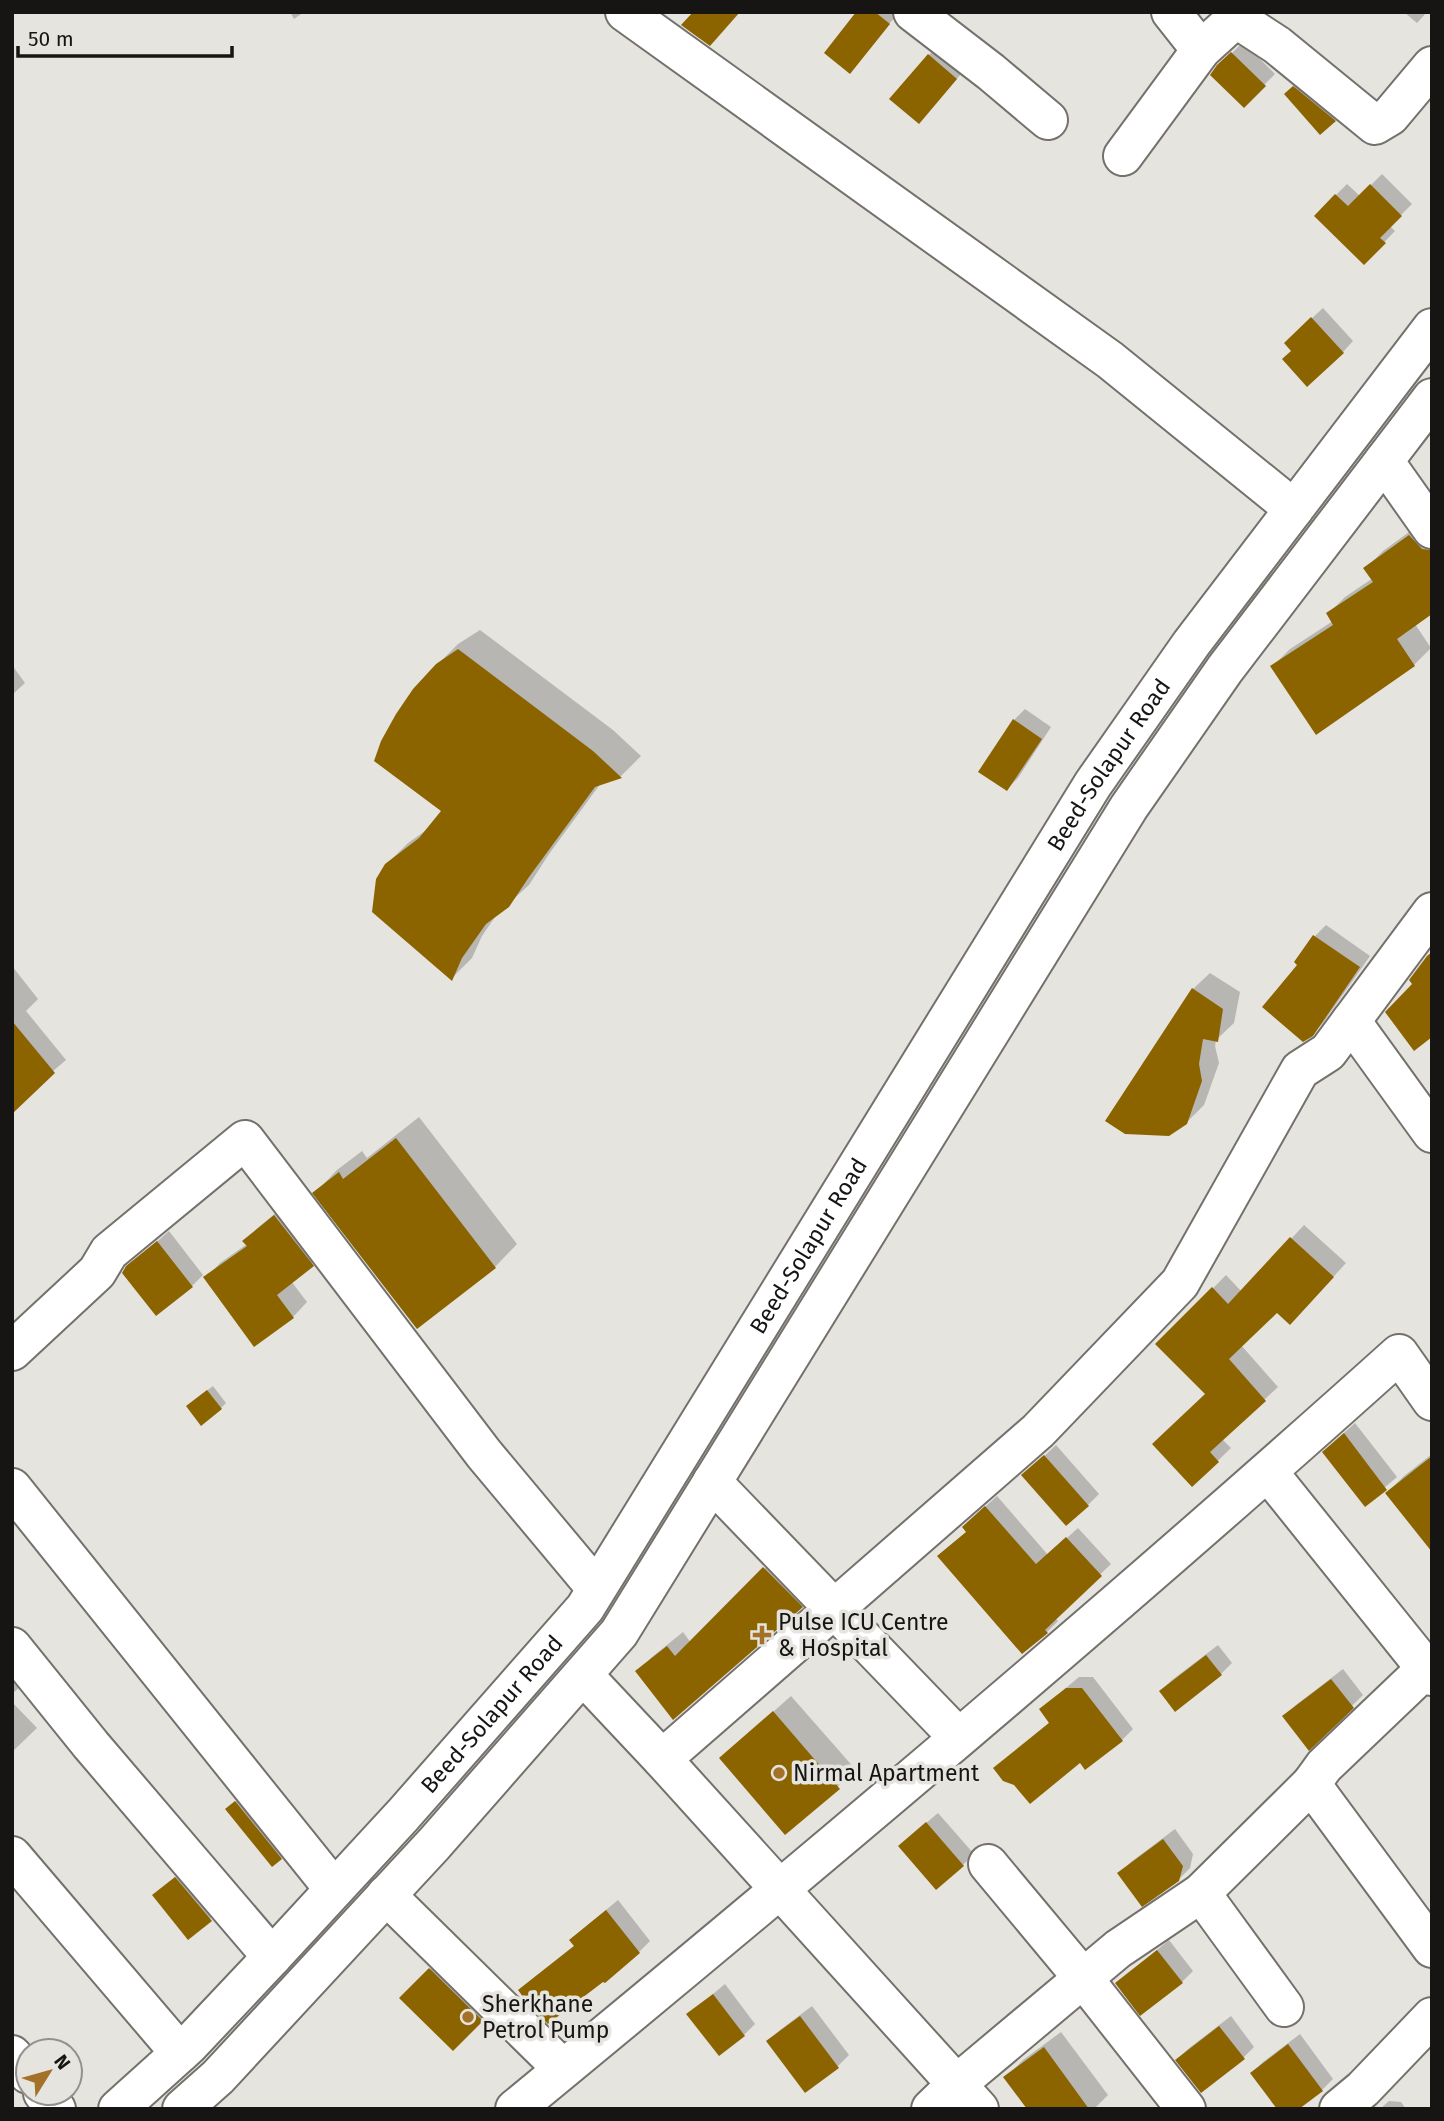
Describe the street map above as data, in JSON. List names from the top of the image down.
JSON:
{
  "streets": {
    "street": ["Beed-Solapur Road"]
  },
  "places": {
    "health": ["Pulse ICU Centre & Hospital"],
    "other": ["Nirmal Apartment", "Sherkhane Petrol Pump"]
  },
  "scale_bar": "50 m",
  "north": "top right"
}
